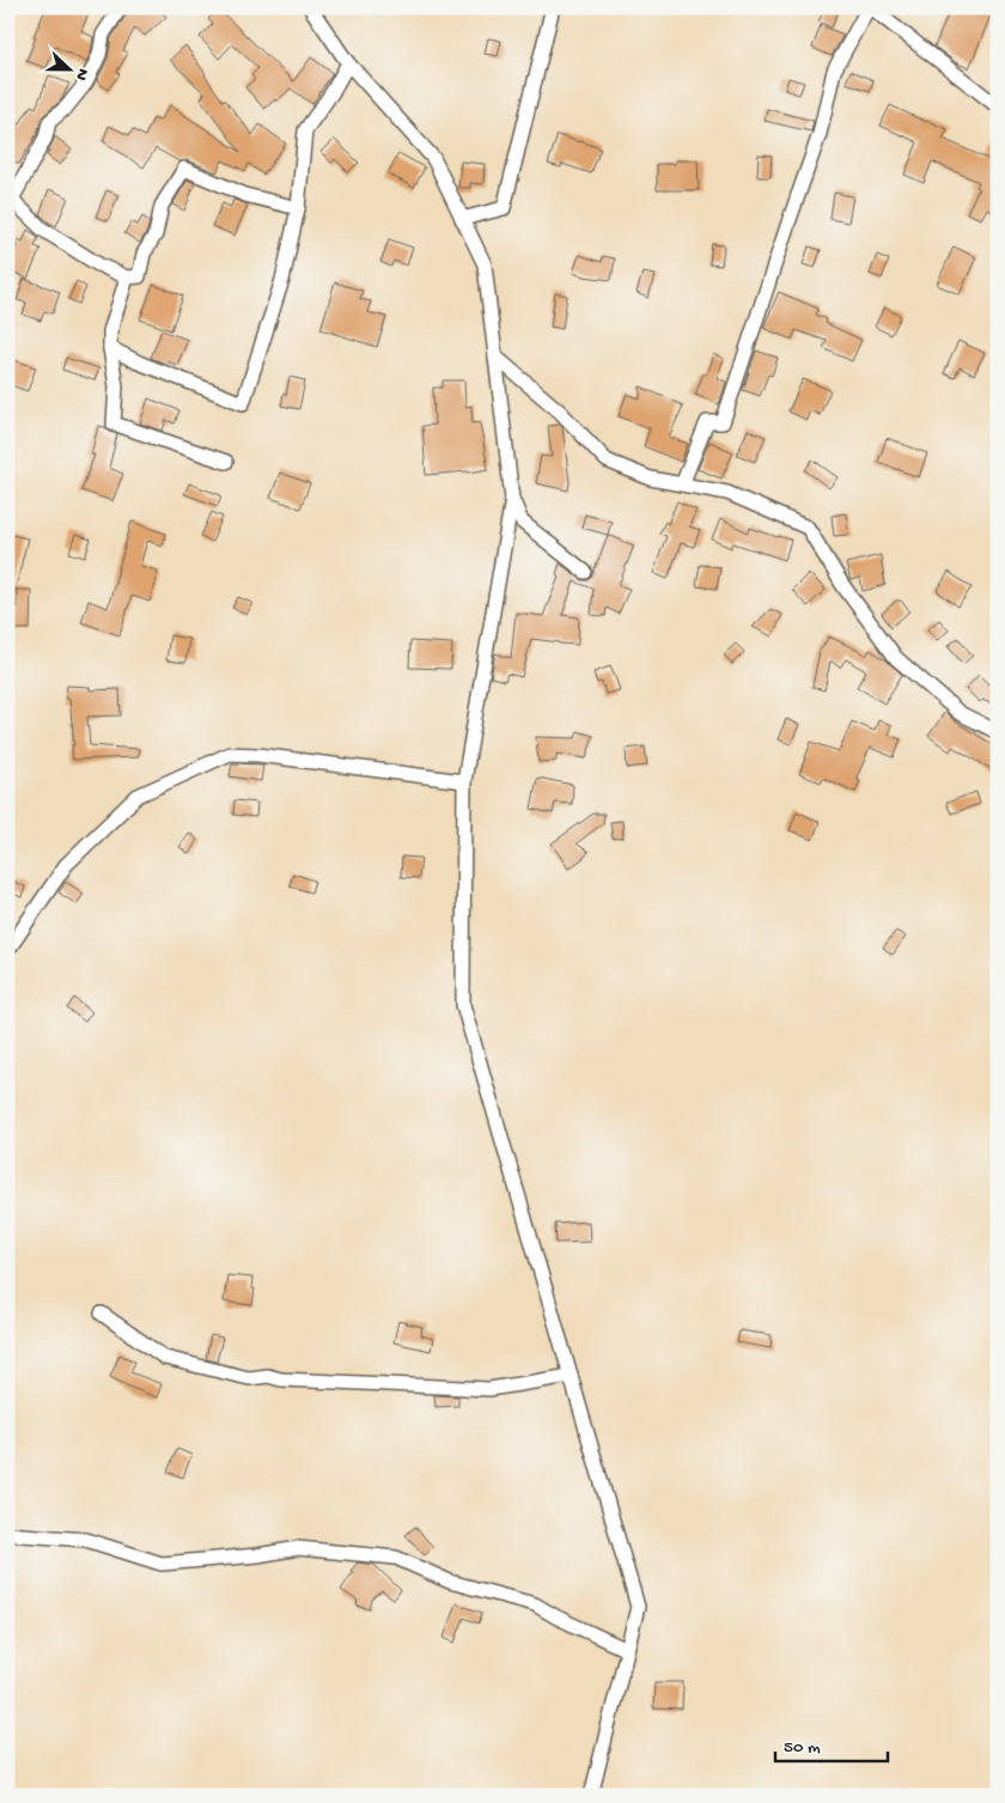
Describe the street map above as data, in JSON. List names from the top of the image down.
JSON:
{
  "scale_bar": "50 m",
  "north": "right"
}
